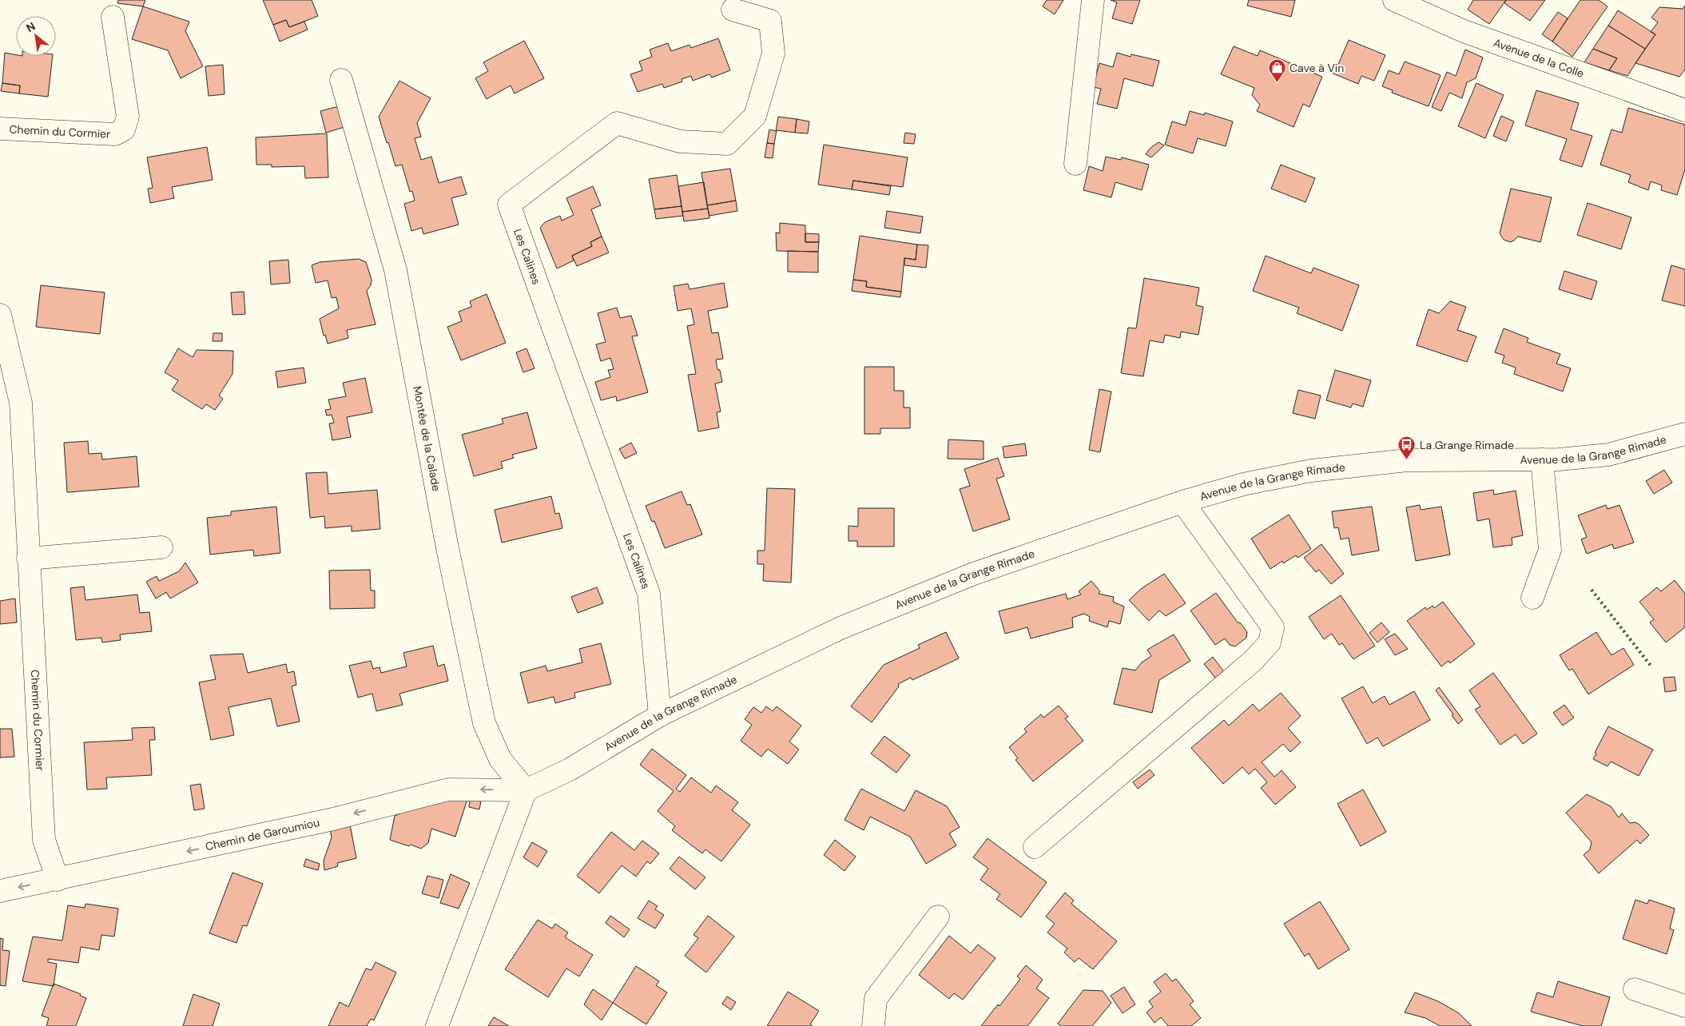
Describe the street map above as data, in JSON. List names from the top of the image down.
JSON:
{
  "streets": {
    "street": [
      "Avenue de la Colle",
      "Chemin du Cormier",
      "Les Calines",
      "Montée de la Calade",
      "Avenue de la Grange Rimade",
      "Chemin de Garoumiou"
    ]
  },
  "crossings": [
    ["Chemin du Cormier", "Chemin de Garoumiou"],
    ["Les Calines", "Avenue de la Grange Rimade"],
    ["Montée de la Calade", "Avenue de la Grange Rimade"],
    ["Montée de la Calade", "Chemin de Garoumiou"],
    ["Avenue de la Grange Rimade", "Chemin de Garoumiou"]
  ],
  "one_way": ["Chemin de Garoumiou"],
  "places": {
    "shop": ["Cave à Vin"],
    "bus stop": ["La Grange Rimade"]
  },
  "north": "top left"
}
